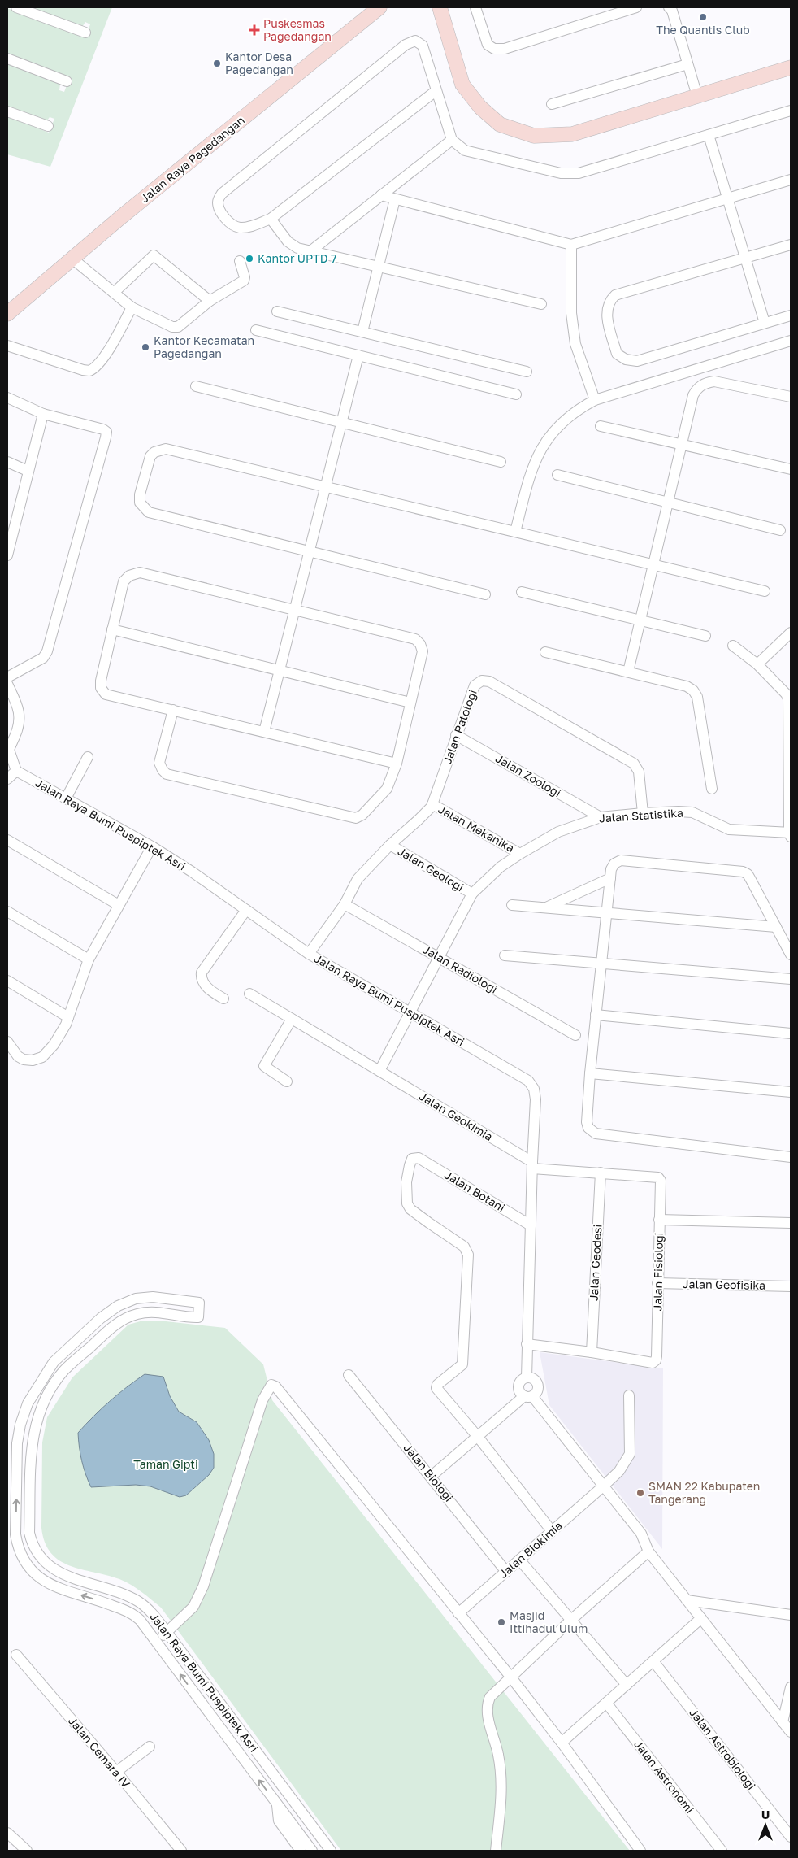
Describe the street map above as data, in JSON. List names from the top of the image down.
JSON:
{
  "streets": {
    "street": [
      "Jalan Raya Pagedangan",
      "Jalan Patologi",
      "Jalan Zoologi",
      "Jalan Statistika",
      "Jalan Raya Bumi Puspiptek Asri",
      "Jalan Mekanika",
      "Jalan Geologi",
      "Jalan Radiologi",
      "Jalan Geokimia",
      "Jalan Botani",
      "Jalan Geodesi",
      "Jalan Fisiologi",
      "Jalan Geofisika",
      "Jalan Biologi",
      "Jalan Biokimia",
      "Jalan Astrobiologi",
      "Jalan Cemara IV",
      "Jalan Astronomi"
    ]
  },
  "crossings": [
    ["Jalan Patologi", "Jalan Zoologi"],
    ["Jalan Patologi", "Jalan Statistika"],
    ["Jalan Patologi", "Jalan Raya Bumi Puspiptek Asri"],
    ["Jalan Patologi", "Jalan Mekanika"],
    ["Jalan Patologi", "Jalan Geologi"],
    ["Jalan Patologi", "Jalan Radiologi"],
    ["Jalan Zoologi", "Jalan Statistika"],
    ["Jalan Statistika", "Jalan Raya Bumi Puspiptek Asri"],
    ["Jalan Statistika", "Jalan Mekanika"],
    ["Jalan Statistika", "Jalan Geologi"],
    ["Jalan Statistika", "Jalan Radiologi"],
    ["Jalan Raya Bumi Puspiptek Asri", "Jalan Geokimia"],
    ["Jalan Raya Bumi Puspiptek Asri", "Jalan Botani"],
    ["Jalan Raya Bumi Puspiptek Asri", "Jalan Fisiologi"],
    ["Jalan Geokimia", "Jalan Fisiologi"],
    ["Jalan Geodesi", "Jalan Fisiologi"],
    ["Jalan Fisiologi", "Jalan Geofisika"],
    ["Jalan Biologi", "Jalan Biokimia"]
  ],
  "parks": ["Taman Gipti"],
  "places": {
    "other": [
      "The Quantis Club",
      "Kantor Desa Pagedangan",
      "Kantor UPTD 7",
      "Kantor Kecamatan Pagedangan",
      "SMAN 22 Kabupaten Tangerang",
      "Masjid Ittihadul Ulum"
    ],
    "health": ["Puskesmas Pagedangan"]
  },
  "north": "top"
}
